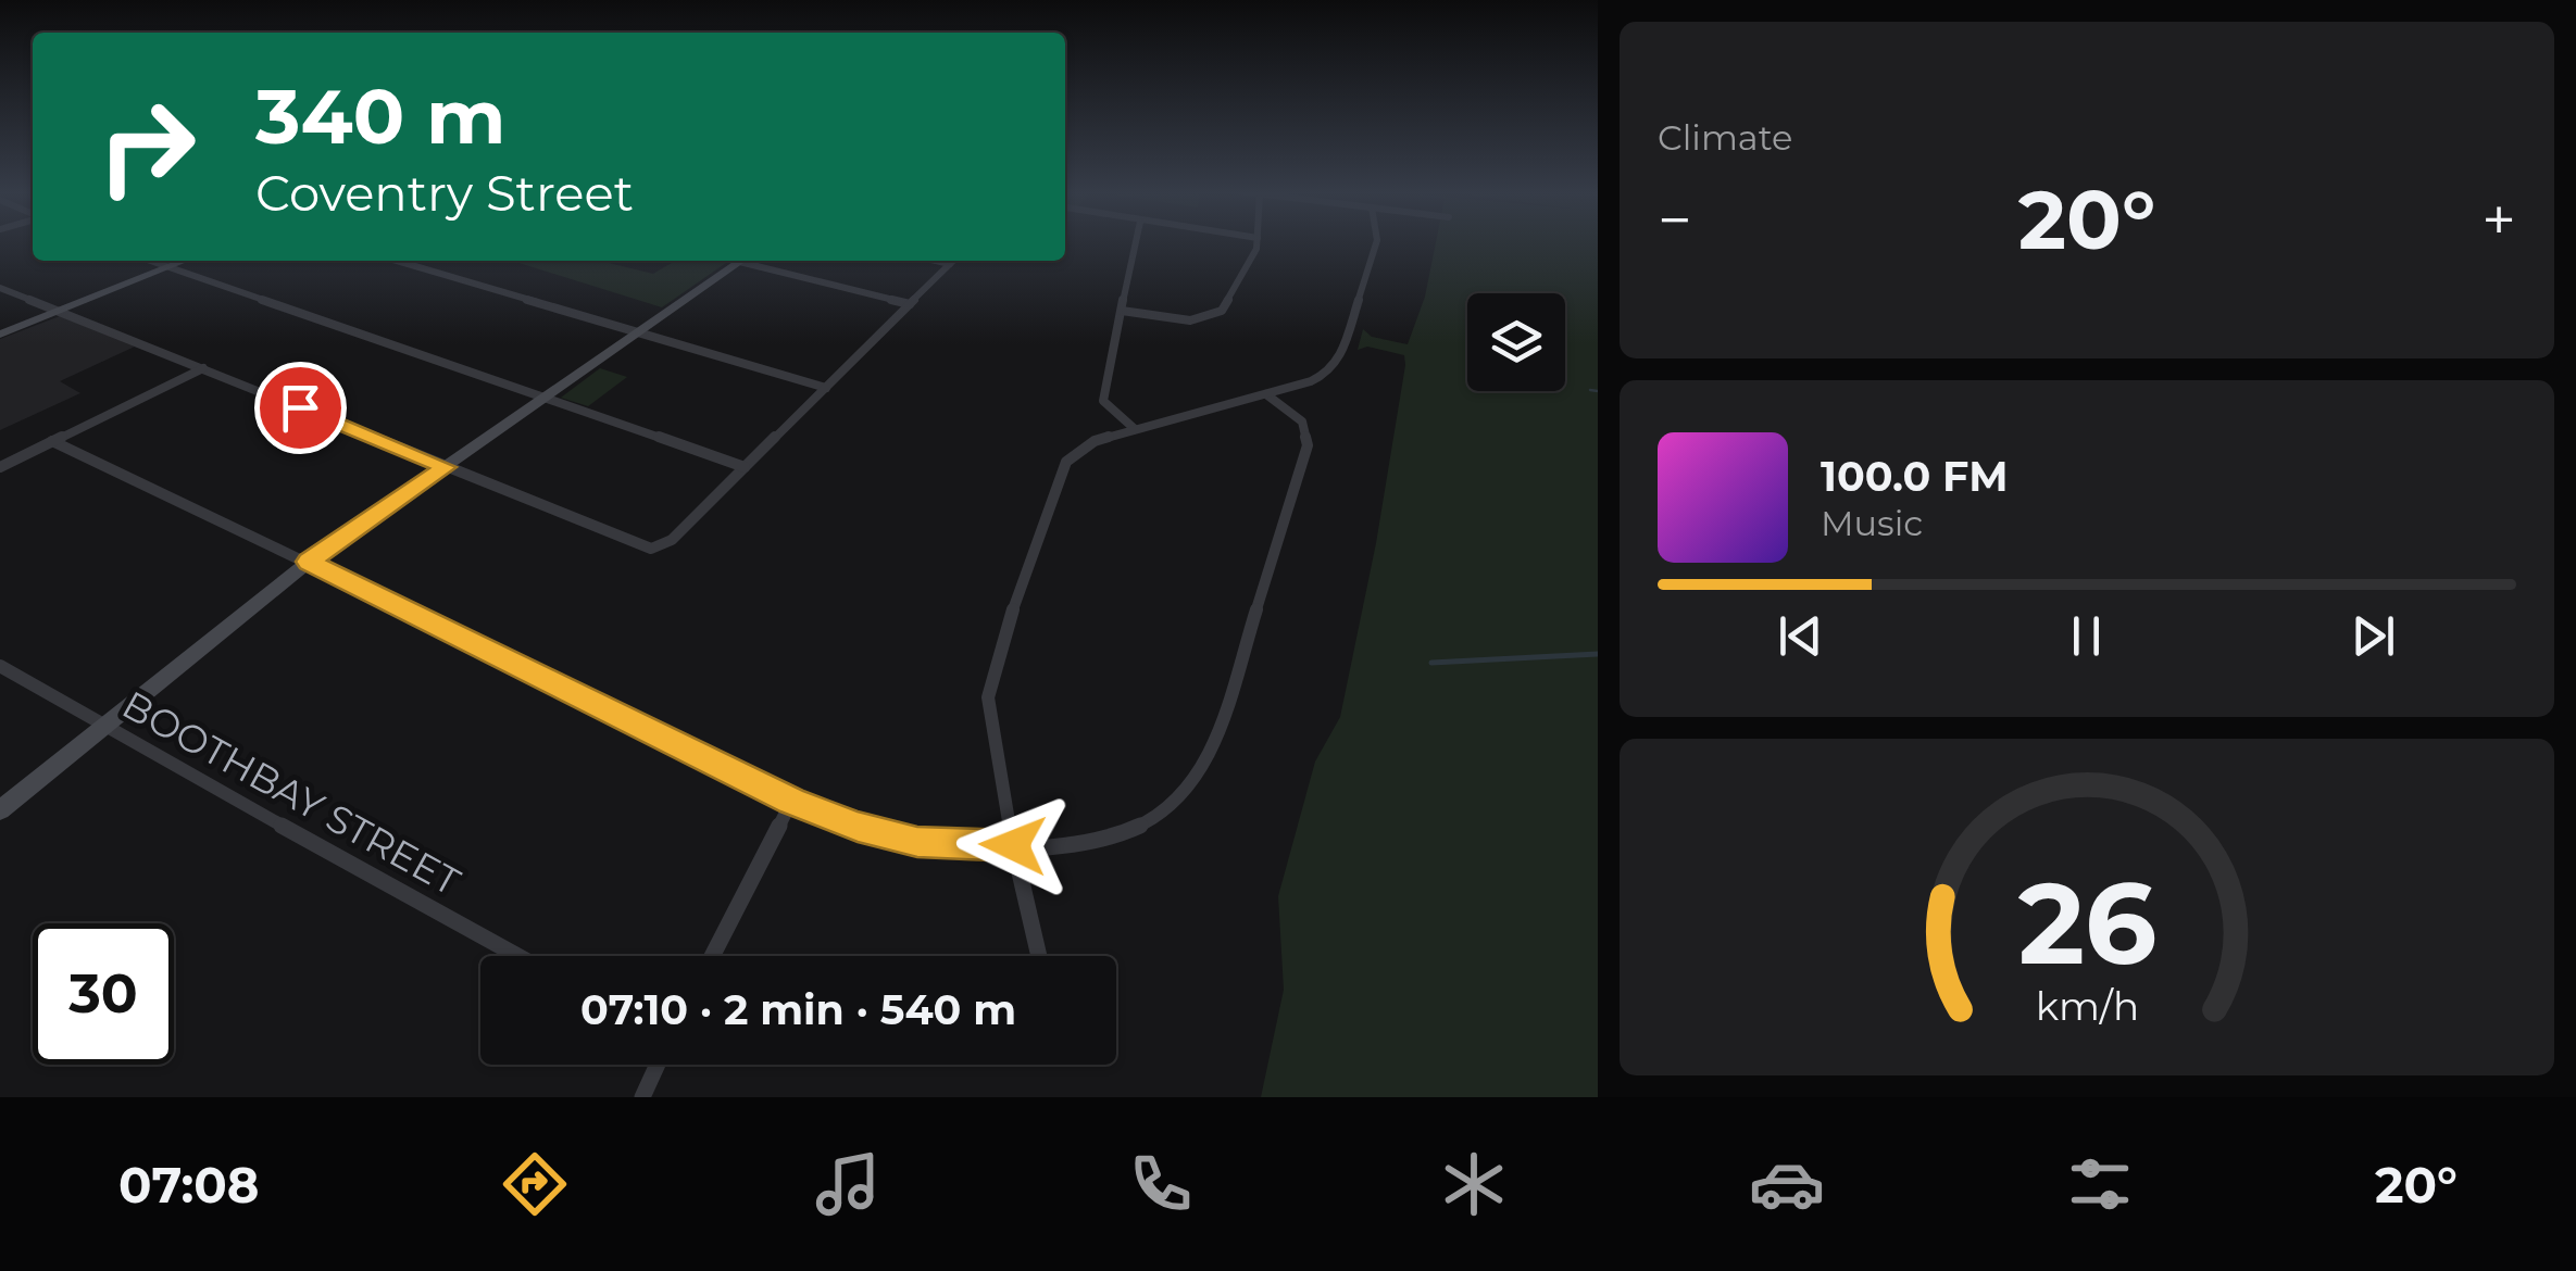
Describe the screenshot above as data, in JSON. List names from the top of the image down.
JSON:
{
  "streets": {
    "street": ["BOOTHBAY STREET"]
  },
  "page": {
    "tile": "Climate",
    "turn": ["340 m", "Coventry Street"],
    "heat": ["−", "20°", "+"],
    "song": ["100.0 FM", "Music"],
    "limit": "30",
    "trip": "07:10 · 2 min · 540 m",
    "tabs": ["07:08", "20°"],
    "gauge": ["26", "km/h"]
  }
}
